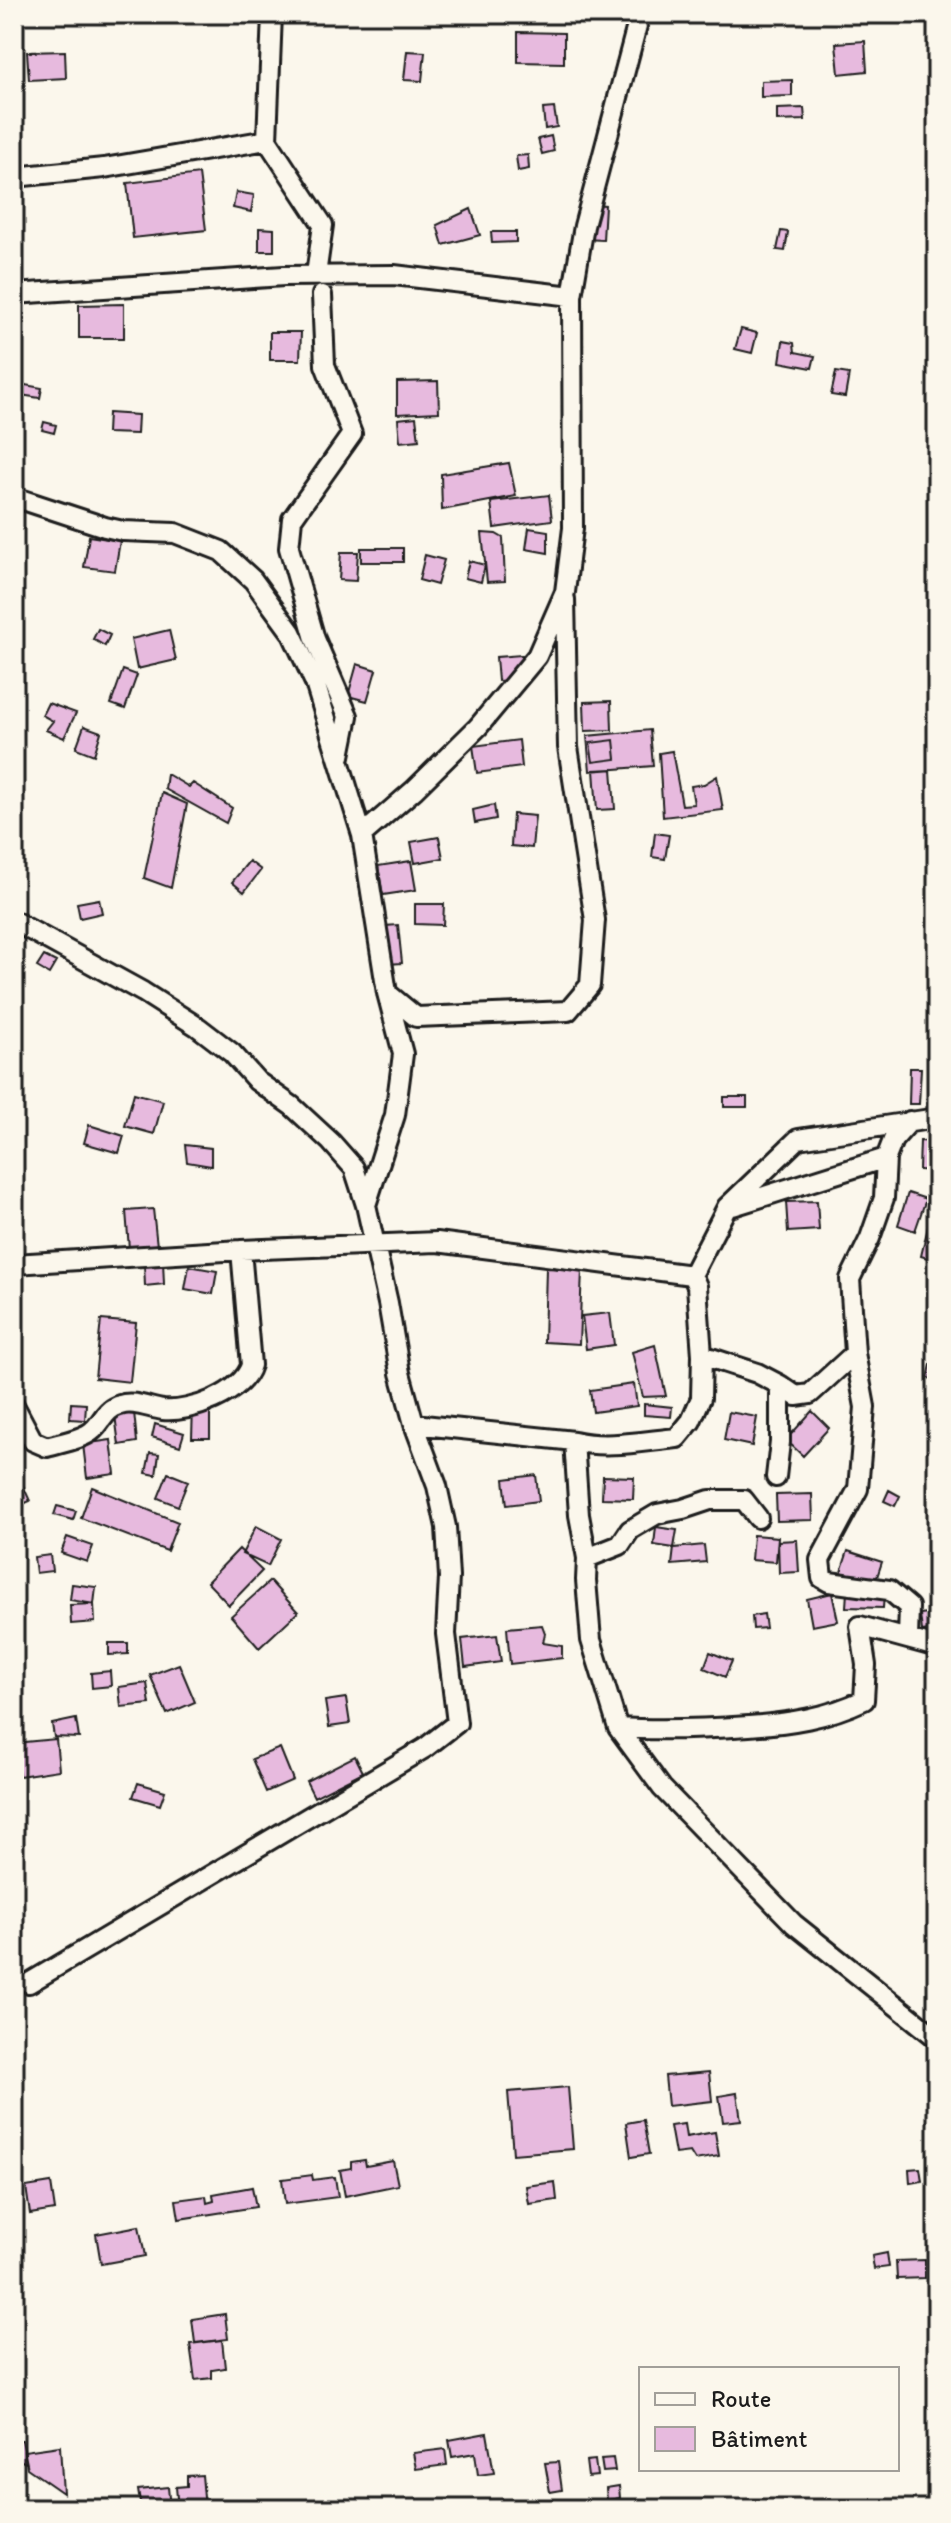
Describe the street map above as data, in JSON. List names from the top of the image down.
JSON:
{
  "legend": ["Route", "Bâtiment"]
}
